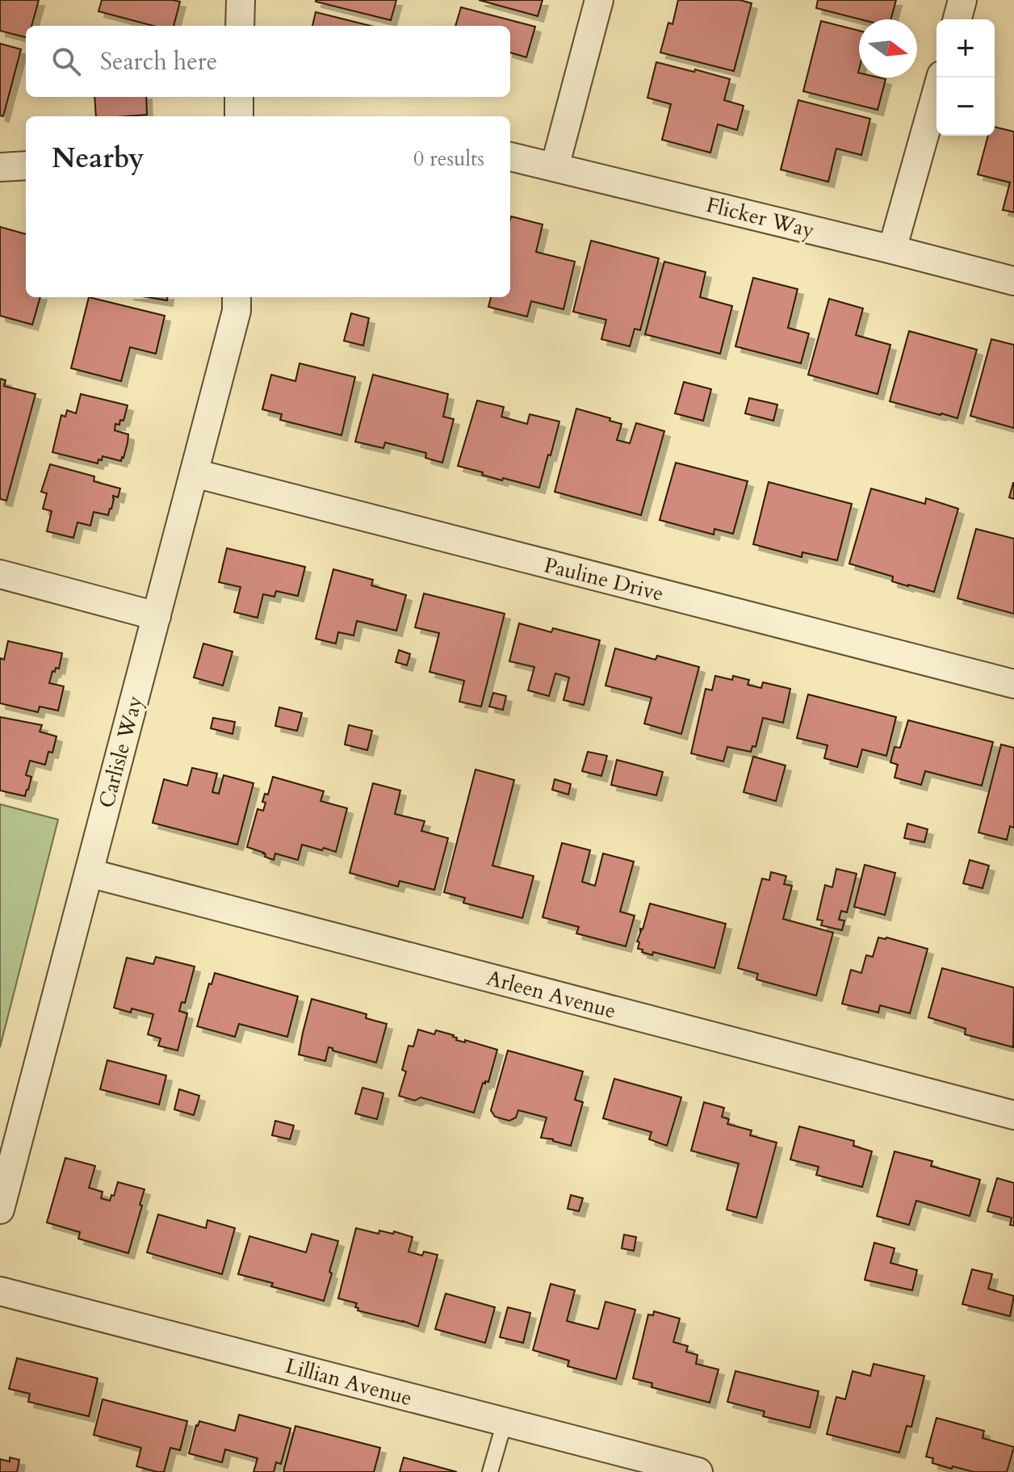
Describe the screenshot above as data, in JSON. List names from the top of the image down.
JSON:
{
  "streets": {
    "street": [
      "Flicker Way",
      "Pauline Drive",
      "Carlisle Way",
      "Arleen Avenue",
      "Lillian Avenue"
    ]
  },
  "crossings": [
    ["Pauline Drive", "Carlisle Way"],
    ["Carlisle Way", "Arleen Avenue"]
  ],
  "north": "right",
  "page": {
    "map_buttons": ["+", "−"],
    "search": "Search here",
    "heading": ["Nearby", "0 results"]
  }
}
